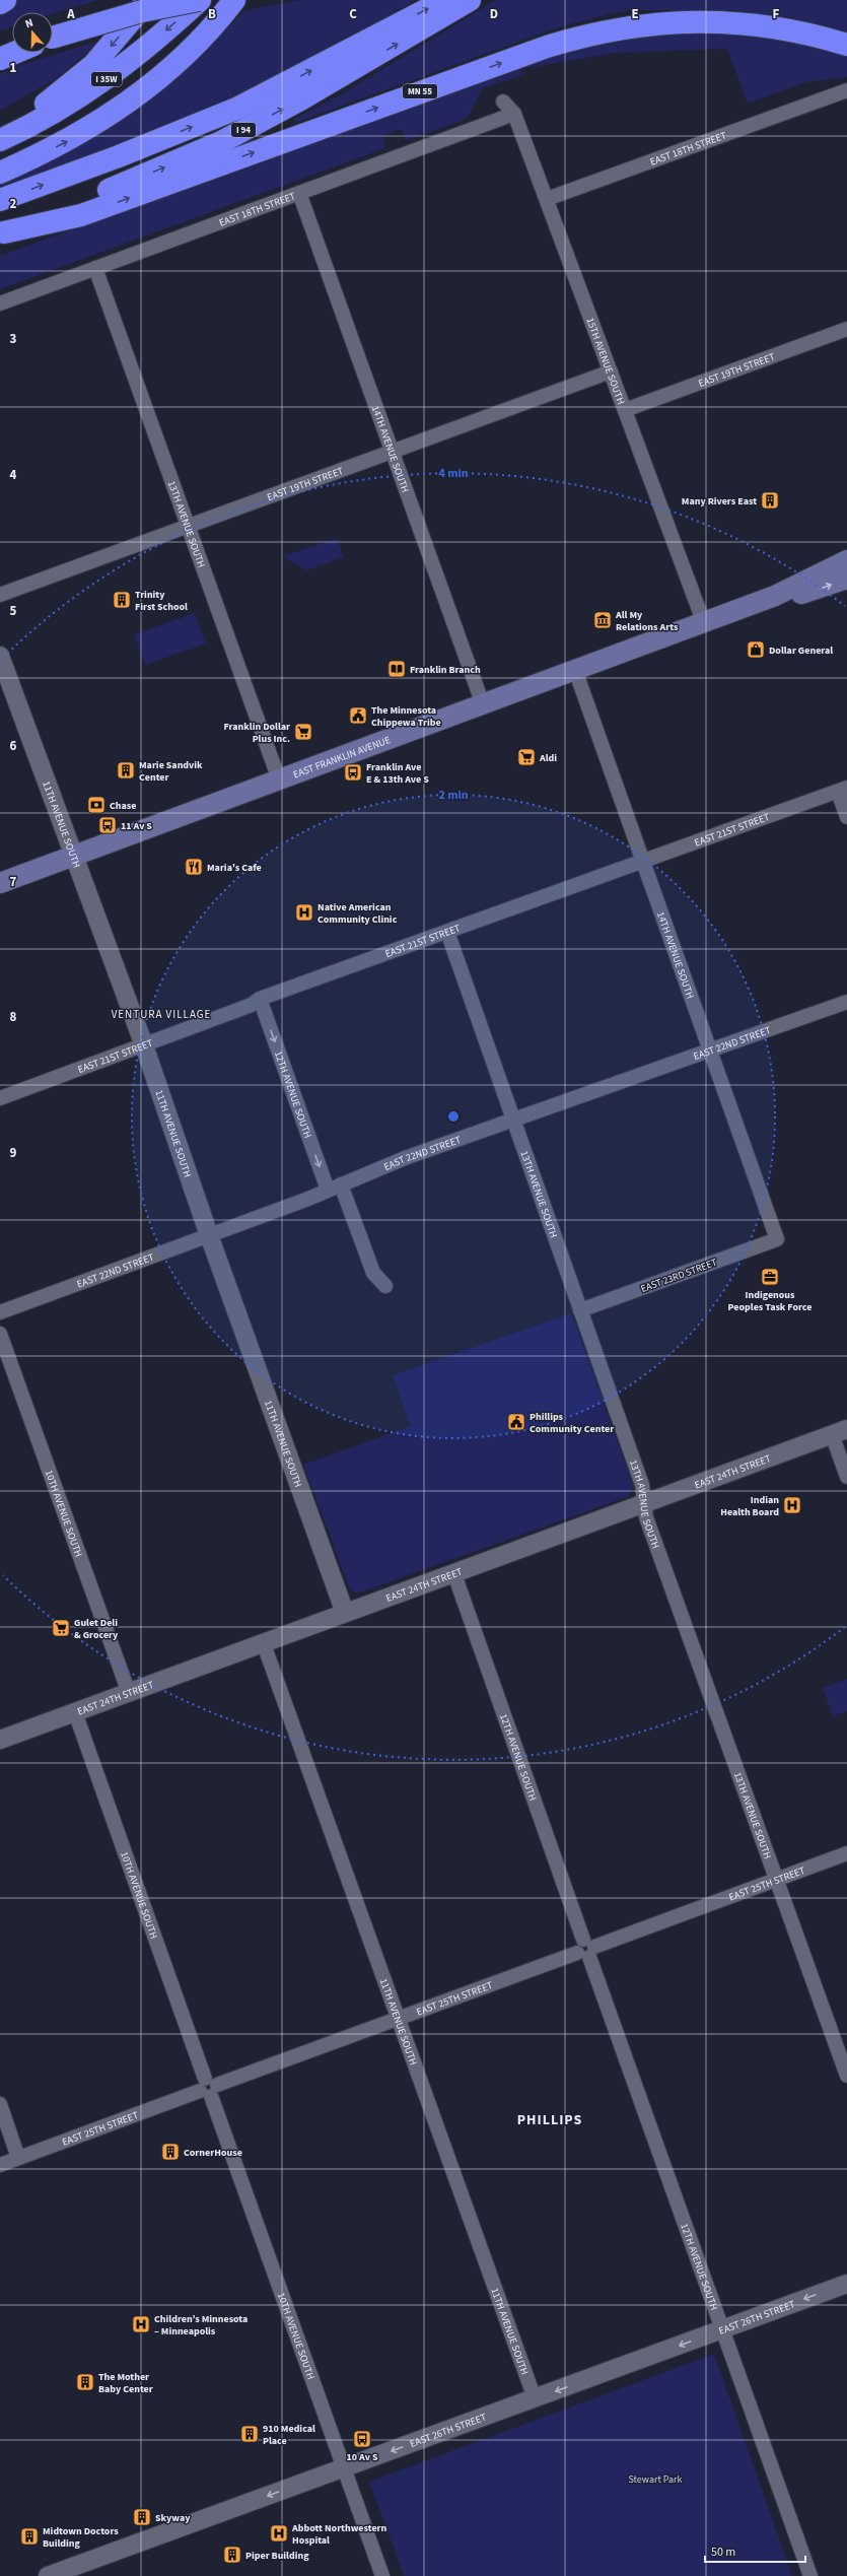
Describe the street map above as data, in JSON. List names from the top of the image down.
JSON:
{
  "streets": {
    "highway": ["I 35W", "MN 55", "I 94"],
    "main road": ["EAST FRANKLIN AVENUE"],
    "street": [
      "EAST 18TH STREET",
      "15TH AVENUE SOUTH",
      "EAST 19TH STREET",
      "14TH AVENUE SOUTH",
      "13TH AVENUE SOUTH",
      "11TH AVENUE SOUTH",
      "EAST 21ST STREET",
      "EAST 22ND STREET",
      "12TH AVENUE SOUTH",
      "EAST 23RD STREET",
      "EAST 24TH STREET",
      "10TH AVENUE SOUTH",
      "EAST 25TH STREET",
      "EAST 26TH STREET"
    ]
  },
  "crossings": [
    ["MN 55", "I 94"],
    ["EAST 18TH STREET", "15TH AVENUE SOUTH"],
    ["EAST 18TH STREET", "14TH AVENUE SOUTH"],
    ["EAST 18TH STREET", "13TH AVENUE SOUTH"],
    ["15TH AVENUE SOUTH", "EAST 19TH STREET"],
    ["15TH AVENUE SOUTH", "EAST FRANKLIN AVENUE"],
    ["EAST 19TH STREET", "14TH AVENUE SOUTH"],
    ["EAST 19TH STREET", "13TH AVENUE SOUTH"],
    ["14TH AVENUE SOUTH", "EAST FRANKLIN AVENUE"],
    ["14TH AVENUE SOUTH", "EAST 21ST STREET"],
    ["14TH AVENUE SOUTH", "EAST 22ND STREET"],
    ["14TH AVENUE SOUTH", "EAST 23RD STREET"],
    ["13TH AVENUE SOUTH", "EAST FRANKLIN AVENUE"],
    ["13TH AVENUE SOUTH", "EAST 21ST STREET"],
    ["13TH AVENUE SOUTH", "EAST 22ND STREET"],
    ["13TH AVENUE SOUTH", "EAST 23RD STREET"],
    ["13TH AVENUE SOUTH", "EAST 24TH STREET"],
    ["13TH AVENUE SOUTH", "EAST 25TH STREET"],
    ["EAST FRANKLIN AVENUE", "11TH AVENUE SOUTH"],
    ["11TH AVENUE SOUTH", "EAST 21ST STREET"],
    ["11TH AVENUE SOUTH", "EAST 22ND STREET"],
    ["11TH AVENUE SOUTH", "EAST 24TH STREET"],
    ["11TH AVENUE SOUTH", "EAST 25TH STREET"],
    ["11TH AVENUE SOUTH", "EAST 26TH STREET"],
    ["EAST 21ST STREET", "12TH AVENUE SOUTH"],
    ["EAST 22ND STREET", "12TH AVENUE SOUTH"],
    ["12TH AVENUE SOUTH", "EAST 24TH STREET"],
    ["12TH AVENUE SOUTH", "EAST 25TH STREET"],
    ["12TH AVENUE SOUTH", "EAST 26TH STREET"],
    ["EAST 24TH STREET", "10TH AVENUE SOUTH"],
    ["10TH AVENUE SOUTH", "EAST 25TH STREET"],
    ["10TH AVENUE SOUTH", "EAST 26TH STREET"]
  ],
  "one_way": ["EAST 26TH STREET"],
  "districts": ["VENTURA VILLAGE", "PHILLIPS"],
  "parks": ["Stewart Park"],
  "places": {
    "building": [
      "Many Rivers East",
      "Trinity First School",
      "Marie Sandvik Center",
      "CornerHouse",
      "The Mother Baby Center",
      "910 Medical Place",
      "Skyway",
      "Midtown Doctors Building",
      "Piper Building"
    ],
    "museum": ["All My Relations Arts"],
    "shop": ["Dollar General"],
    "library": ["Franklin Branch"],
    "public building": ["The Minnesota Chippewa Tribe", "Phillips Community Center"],
    "supermarket": ["Franklin Dollar Plus Inc.", "Aldi", "Gulet Deli & Grocery"],
    "bus stop": ["Franklin Ave E & 13th Ave S", "11 Av S", "10 Av S"],
    "bank": ["Chase"],
    "restaurant": ["Maria's Cafe"],
    "hospital": [
      "Native American Community Clinic",
      "Indian Health Board",
      "Children’s Minnesota – Minneapolis",
      "Abbott Northwestern Hospital"
    ],
    "office": ["Indigenous Peoples Task Force"]
  },
  "scale_bar": "50 m",
  "north": "top",
  "grid": {
    "columns": [
      "A",
      "B",
      "C",
      "D",
      "E",
      "F"
    ],
    "rows": [
      "1",
      "2",
      "3",
      "4",
      "5",
      "6",
      "7",
      "8",
      "9"
    ]
  },
  "rings": ["4 min", "2 min"]
}
